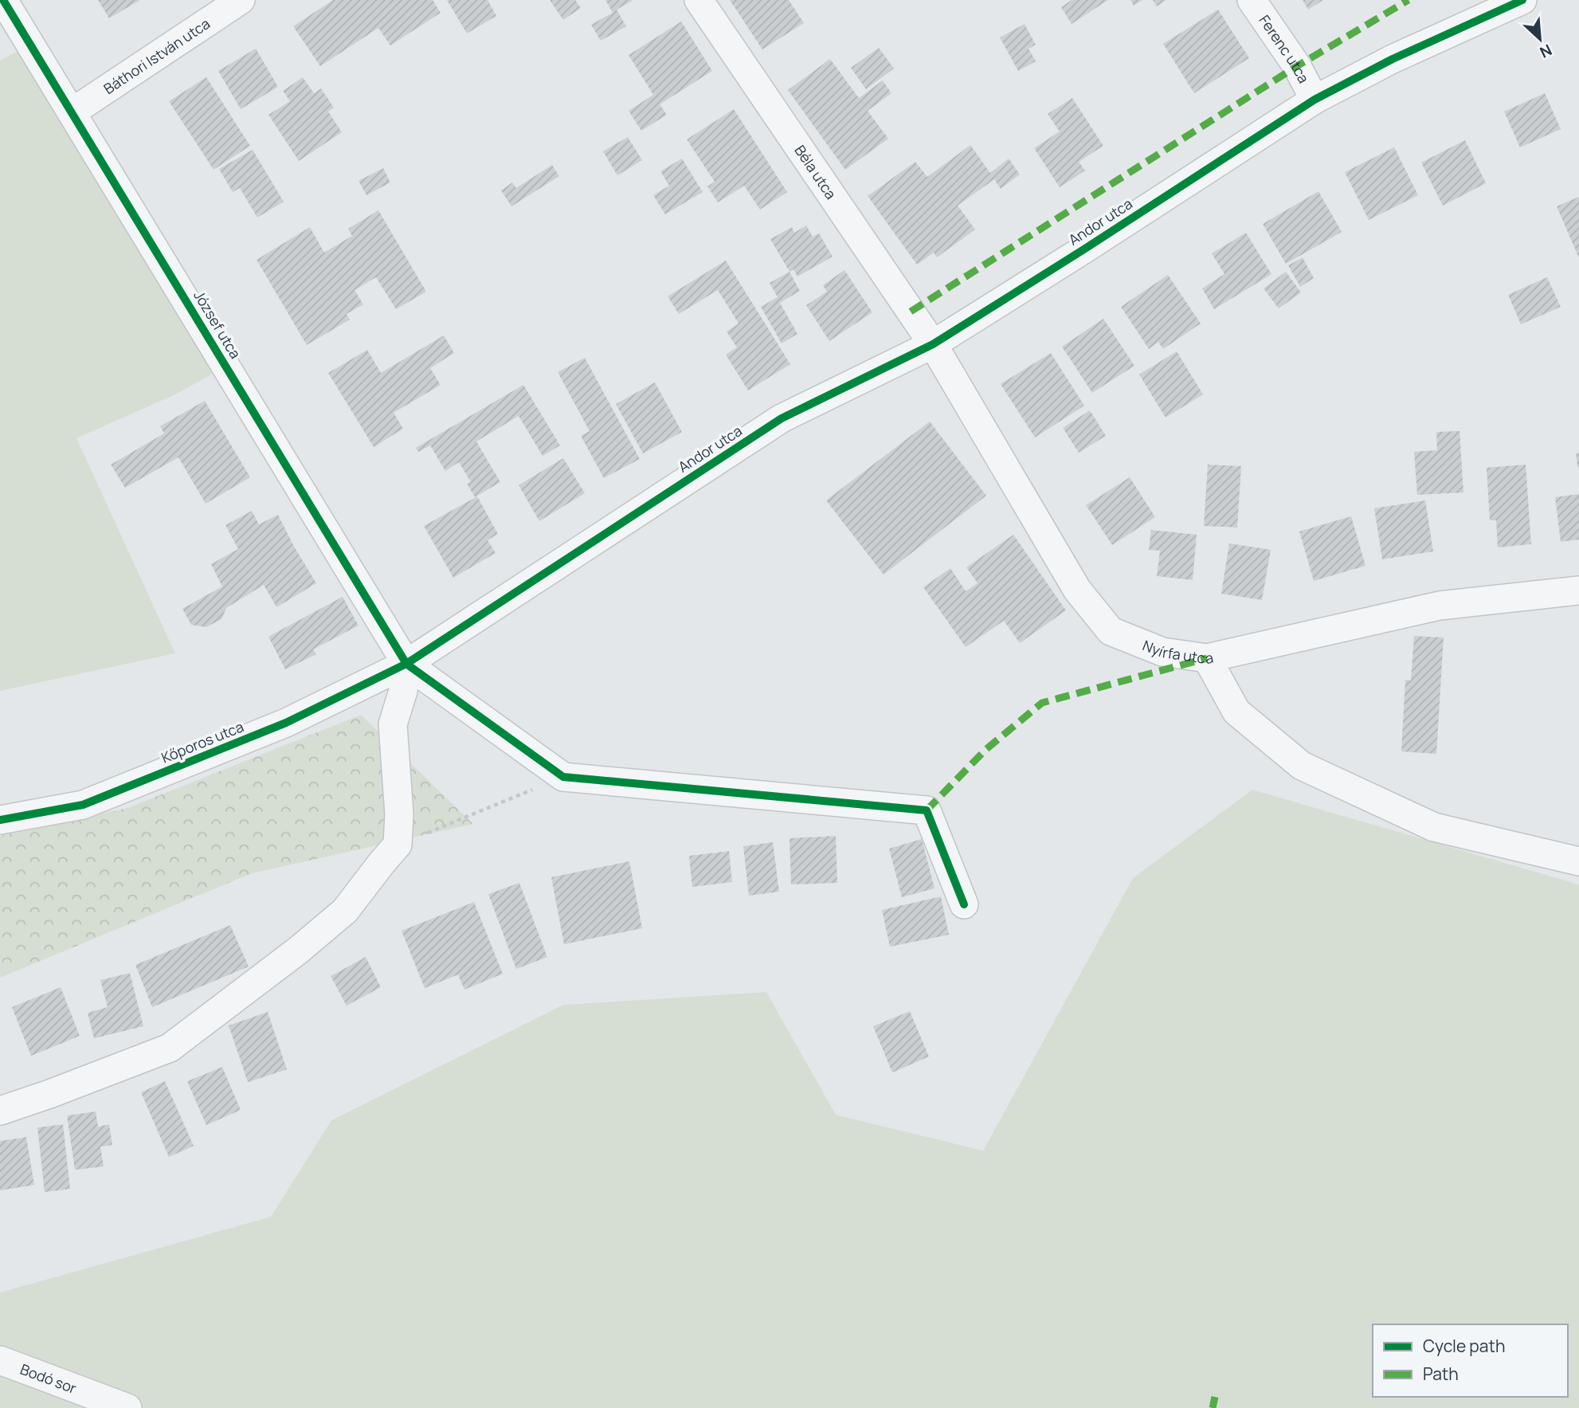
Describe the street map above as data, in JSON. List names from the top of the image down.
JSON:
{
  "streets": {
    "street": [
      "Ferenc utca",
      "Báthori István utca",
      "Béla utca",
      "Andor utca",
      "József utca",
      "Nyírfa utca",
      "Kőporos utca",
      "Bodó sor"
    ]
  },
  "crossings": [
    ["Ferenc utca", "Andor utca"],
    ["Báthori István utca", "József utca"],
    ["Béla utca", "Andor utca"],
    ["Béla utca", "Nyírfa utca"],
    ["Andor utca", "József utca"],
    ["Andor utca", "Nyírfa utca"],
    ["Andor utca", "Kőporos utca"],
    ["József utca", "Kőporos utca"]
  ],
  "legend": ["Cycle path", "Path"],
  "north": "bottom right"
}
